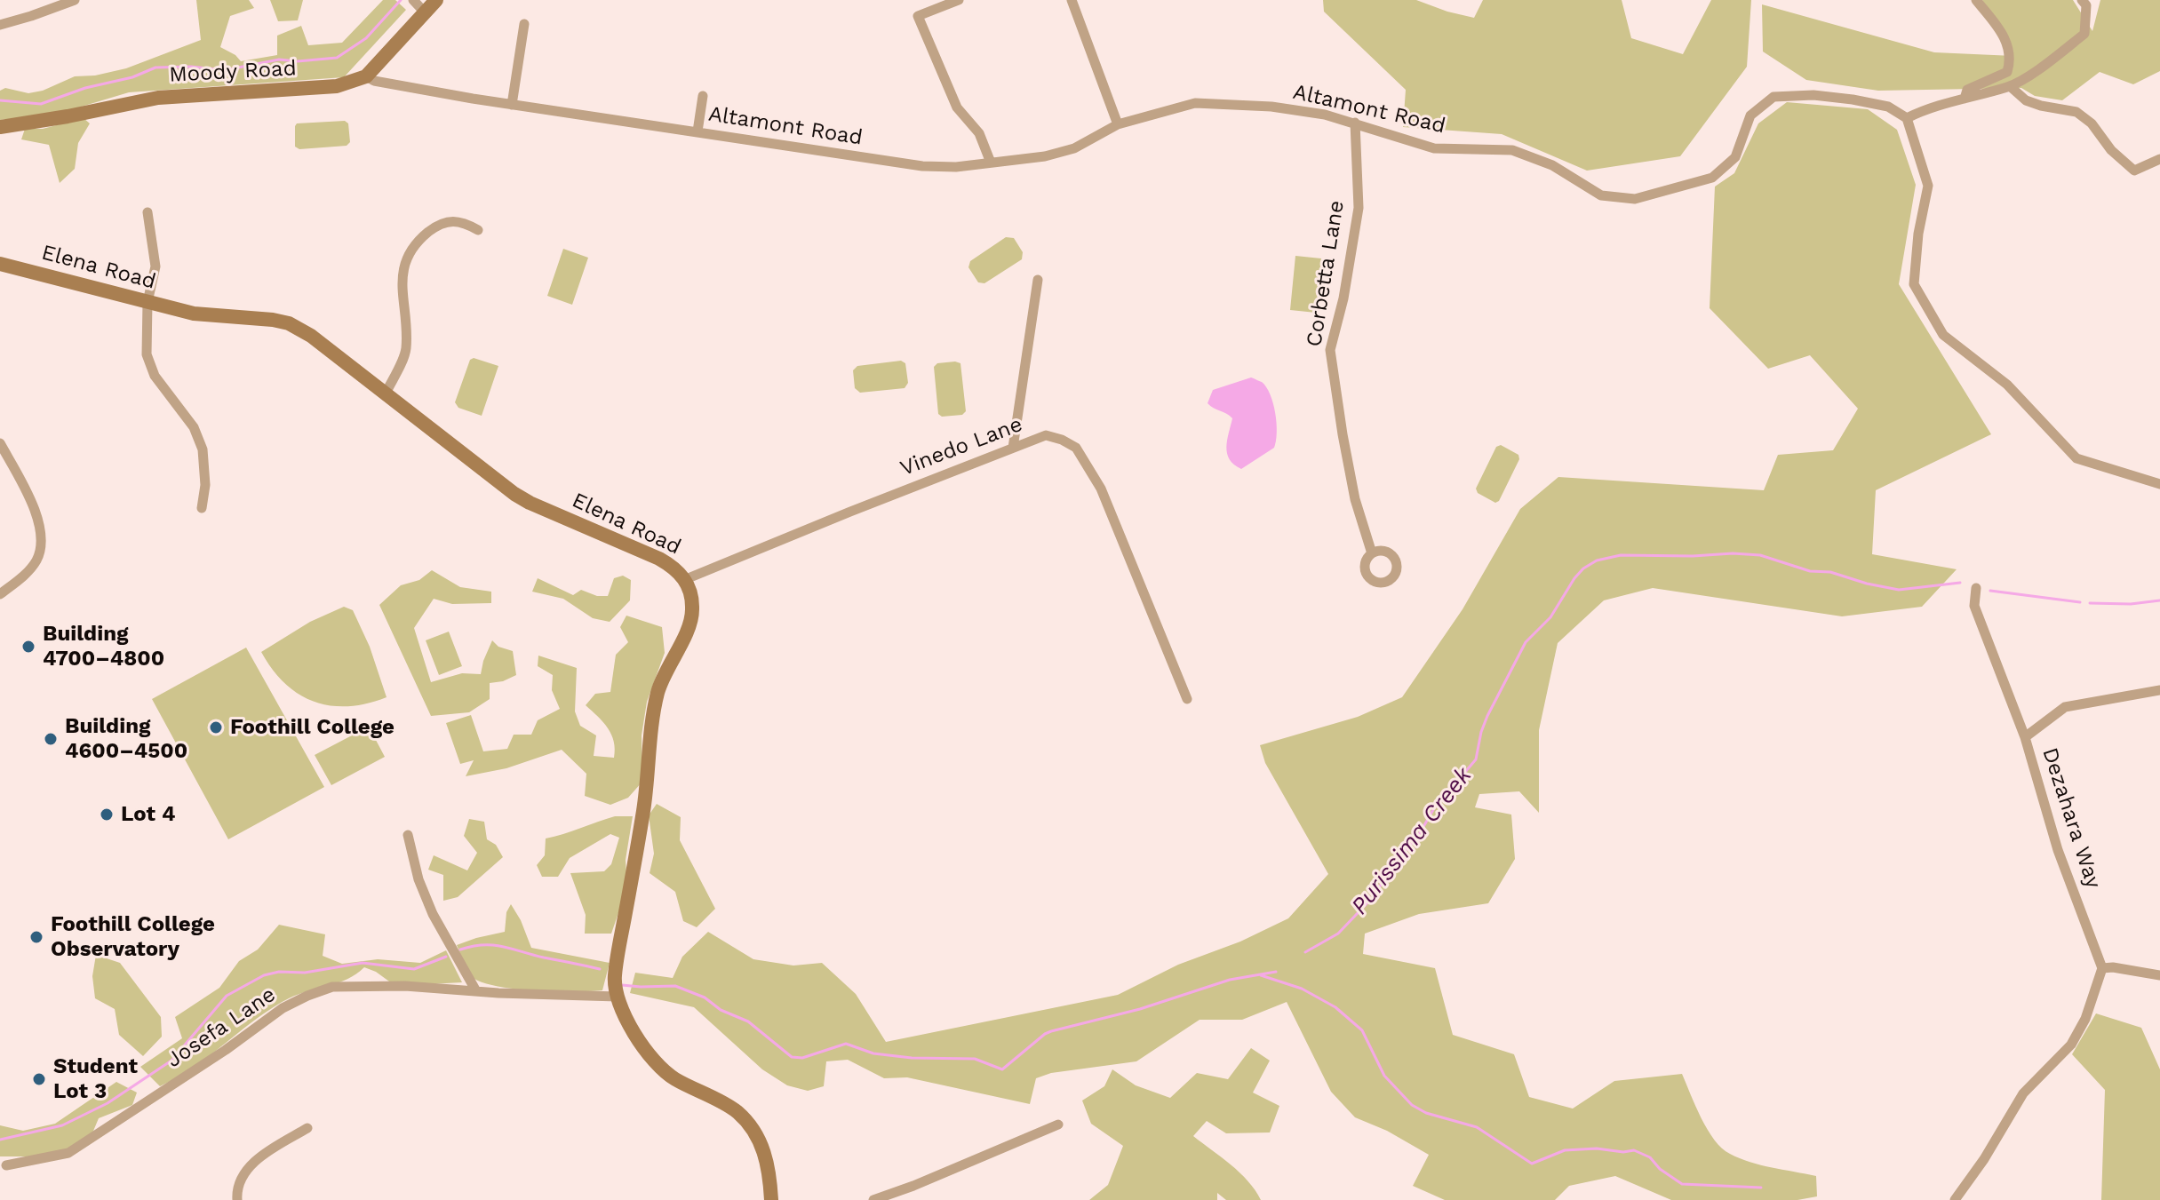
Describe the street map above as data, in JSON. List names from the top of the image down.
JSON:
{
  "streets": {
    "street": [
      "Moody Road",
      "Altamont Road",
      "Elena Road",
      "Corbetta Lane",
      "Vinedo Lane",
      "Dezahara Way",
      "Josefa Lane"
    ]
  },
  "crossings": [
    ["Moody Road", "Altamont Road"],
    ["Altamont Road", "Corbetta Lane"],
    ["Elena Road", "Vinedo Lane"],
    ["Elena Road", "Josefa Lane"]
  ],
  "water": ["Purissima Creek"],
  "places": [
    "Building 4700–4800",
    "Foothill College",
    "Building 4600–4500",
    "Lot 4",
    "Foothill College Observatory",
    "Student Lot 3"
  ]
}
